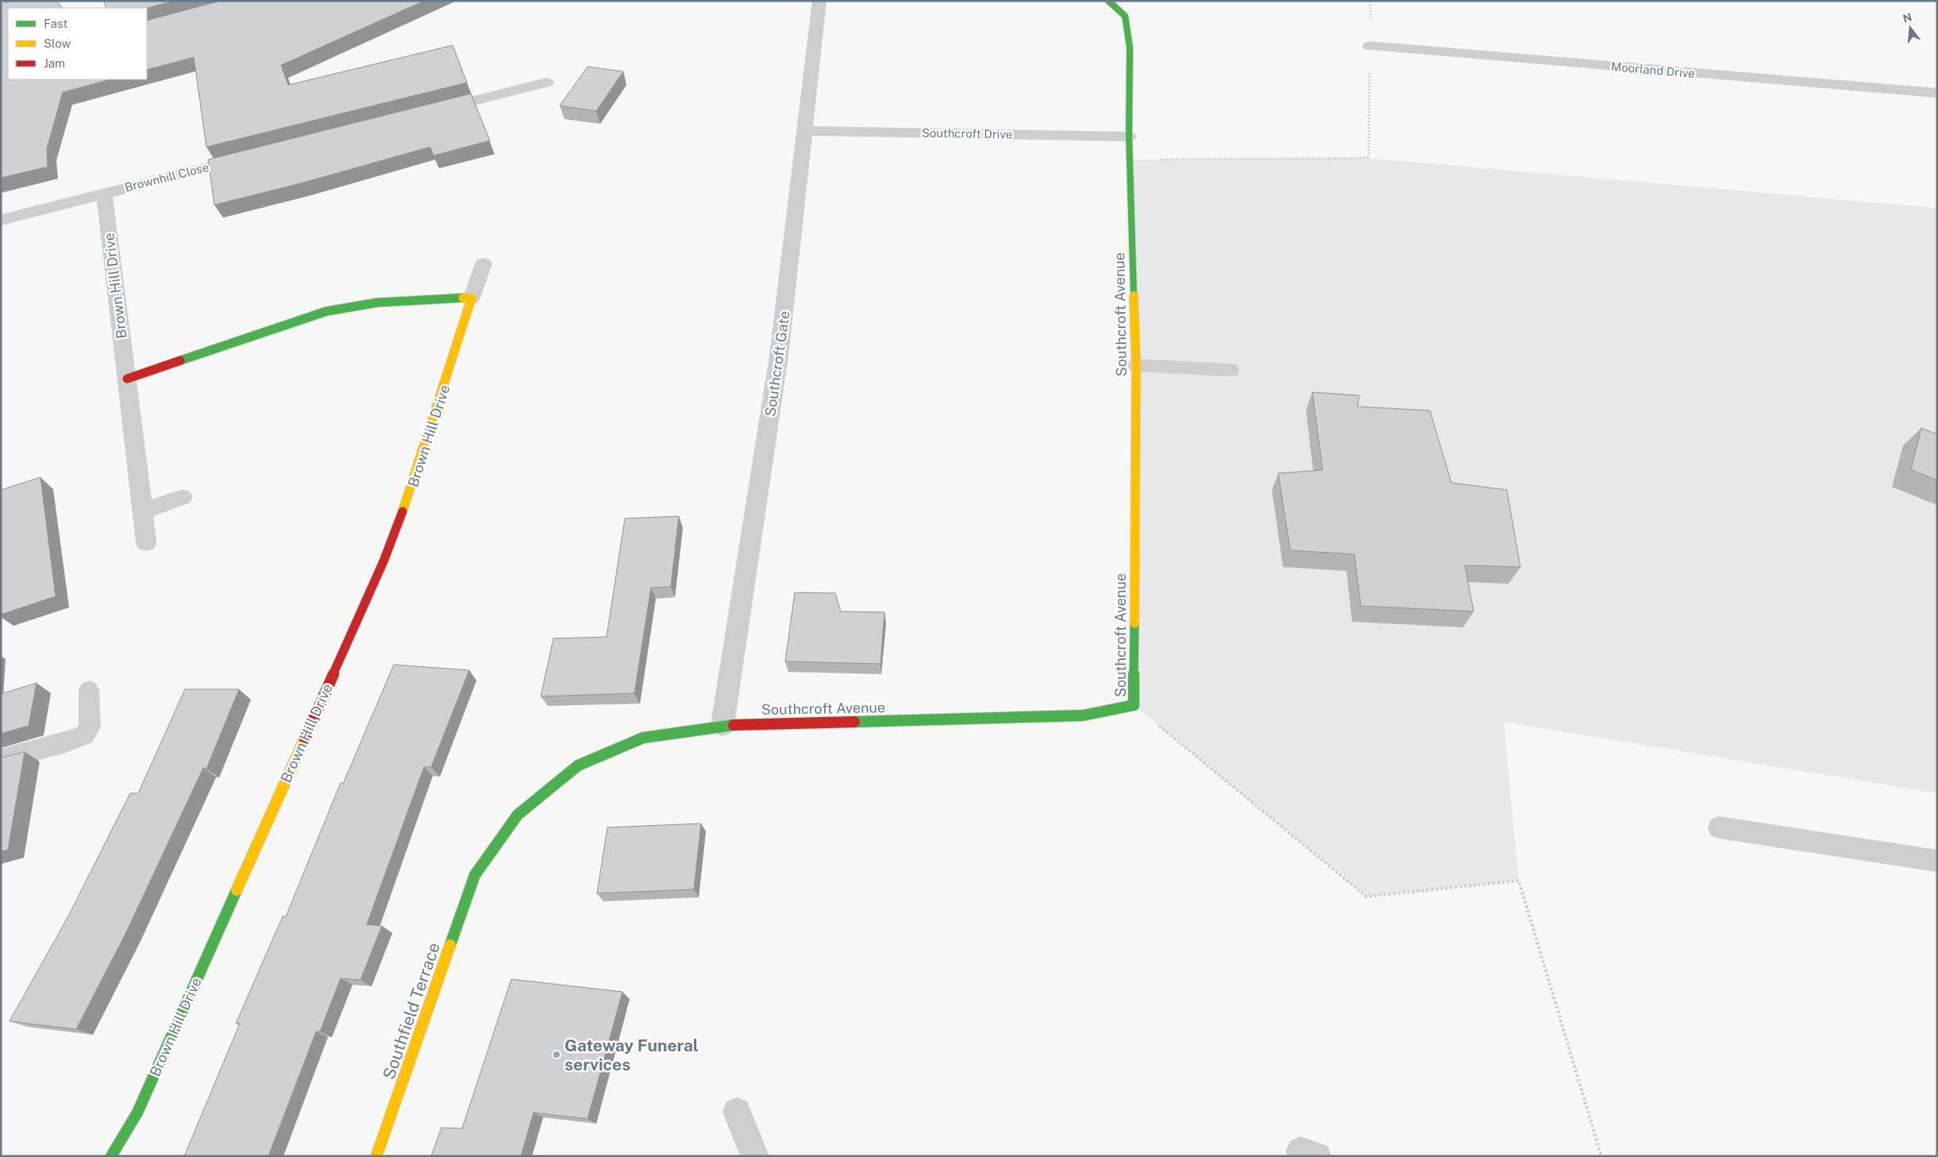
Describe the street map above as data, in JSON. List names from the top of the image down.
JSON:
{
  "streets": {
    "street": [
      "Moorland Drive",
      "Southcroft Drive",
      "Brownhill Close",
      "Brown Hill Drive",
      "Southcroft Avenue",
      "Southcroft Gate",
      "Southfield Terrace"
    ]
  },
  "crossings": [
    ["Southcroft Drive", "Southcroft Avenue"],
    ["Southcroft Drive", "Southcroft Gate"],
    ["Brownhill Close", "Brown Hill Drive"],
    ["Southcroft Avenue", "Southcroft Gate"],
    ["Southcroft Avenue", "Southfield Terrace"]
  ],
  "places": ["Gateway Funeral services"],
  "legend": ["Fast", "Slow", "Jam"],
  "north": "top"
}
